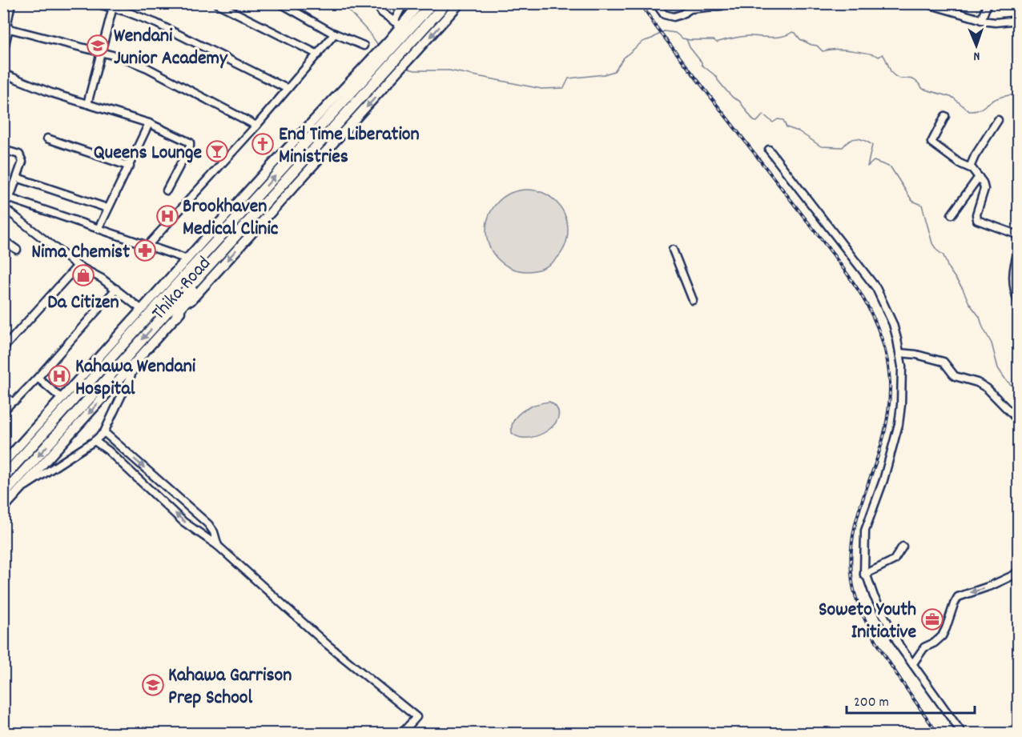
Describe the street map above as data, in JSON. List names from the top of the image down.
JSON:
{
  "streets": {
    "highway": ["Thika Road"]
  },
  "places": {
    "school or university": ["Wendani Junior Academy", "Kahawa Garrison Prep School"],
    "church": ["End Time Liberation Ministries"],
    "bar": ["Queens Lounge"],
    "hospital": ["Brookhaven Medical Clinic", "Kahawa Wendani Hospital"],
    "pharmacy": ["Nima Chemist"],
    "shop": ["Da Citizen"],
    "office": ["Soweto Youth Initiative"]
  },
  "scale_bar": "200 m",
  "north": "bottom"
}
